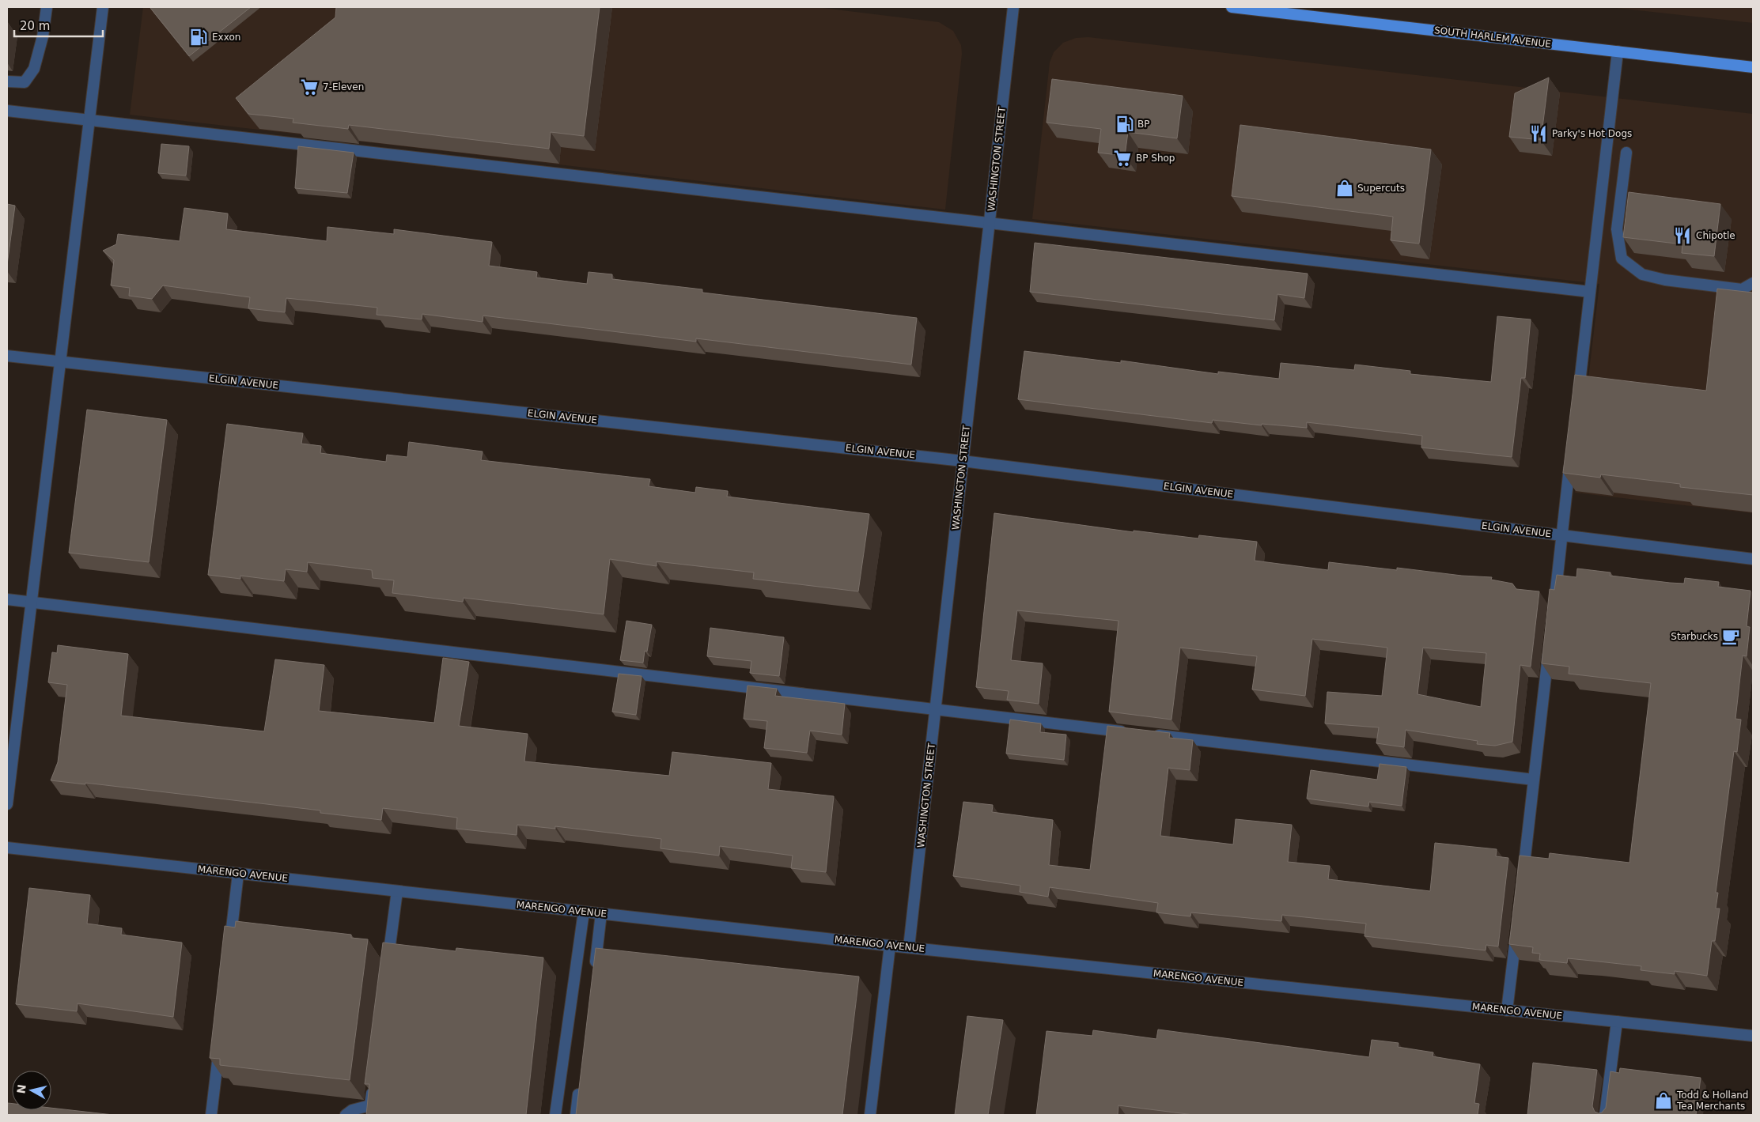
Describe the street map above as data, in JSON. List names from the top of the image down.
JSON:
{
  "streets": {
    "main road": ["SOUTH HARLEM AVENUE"],
    "street": ["WASHINGTON STREET", "ELGIN AVENUE", "MARENGO AVENUE"]
  },
  "crossings": [
    ["WASHINGTON STREET", "ELGIN AVENUE"],
    ["WASHINGTON STREET", "MARENGO AVENUE"]
  ],
  "places": {
    "fuel station": ["Exxon", "BP"],
    "supermarket": ["7-Eleven", "BP Shop"],
    "restaurant": ["Parky's Hot Dogs", "Chipotle"],
    "shop": ["Supercuts", "Todd & Holland Tea Merchants"],
    "cafe": ["Starbucks"]
  },
  "scale_bar": "20 m",
  "north": "left"
}
